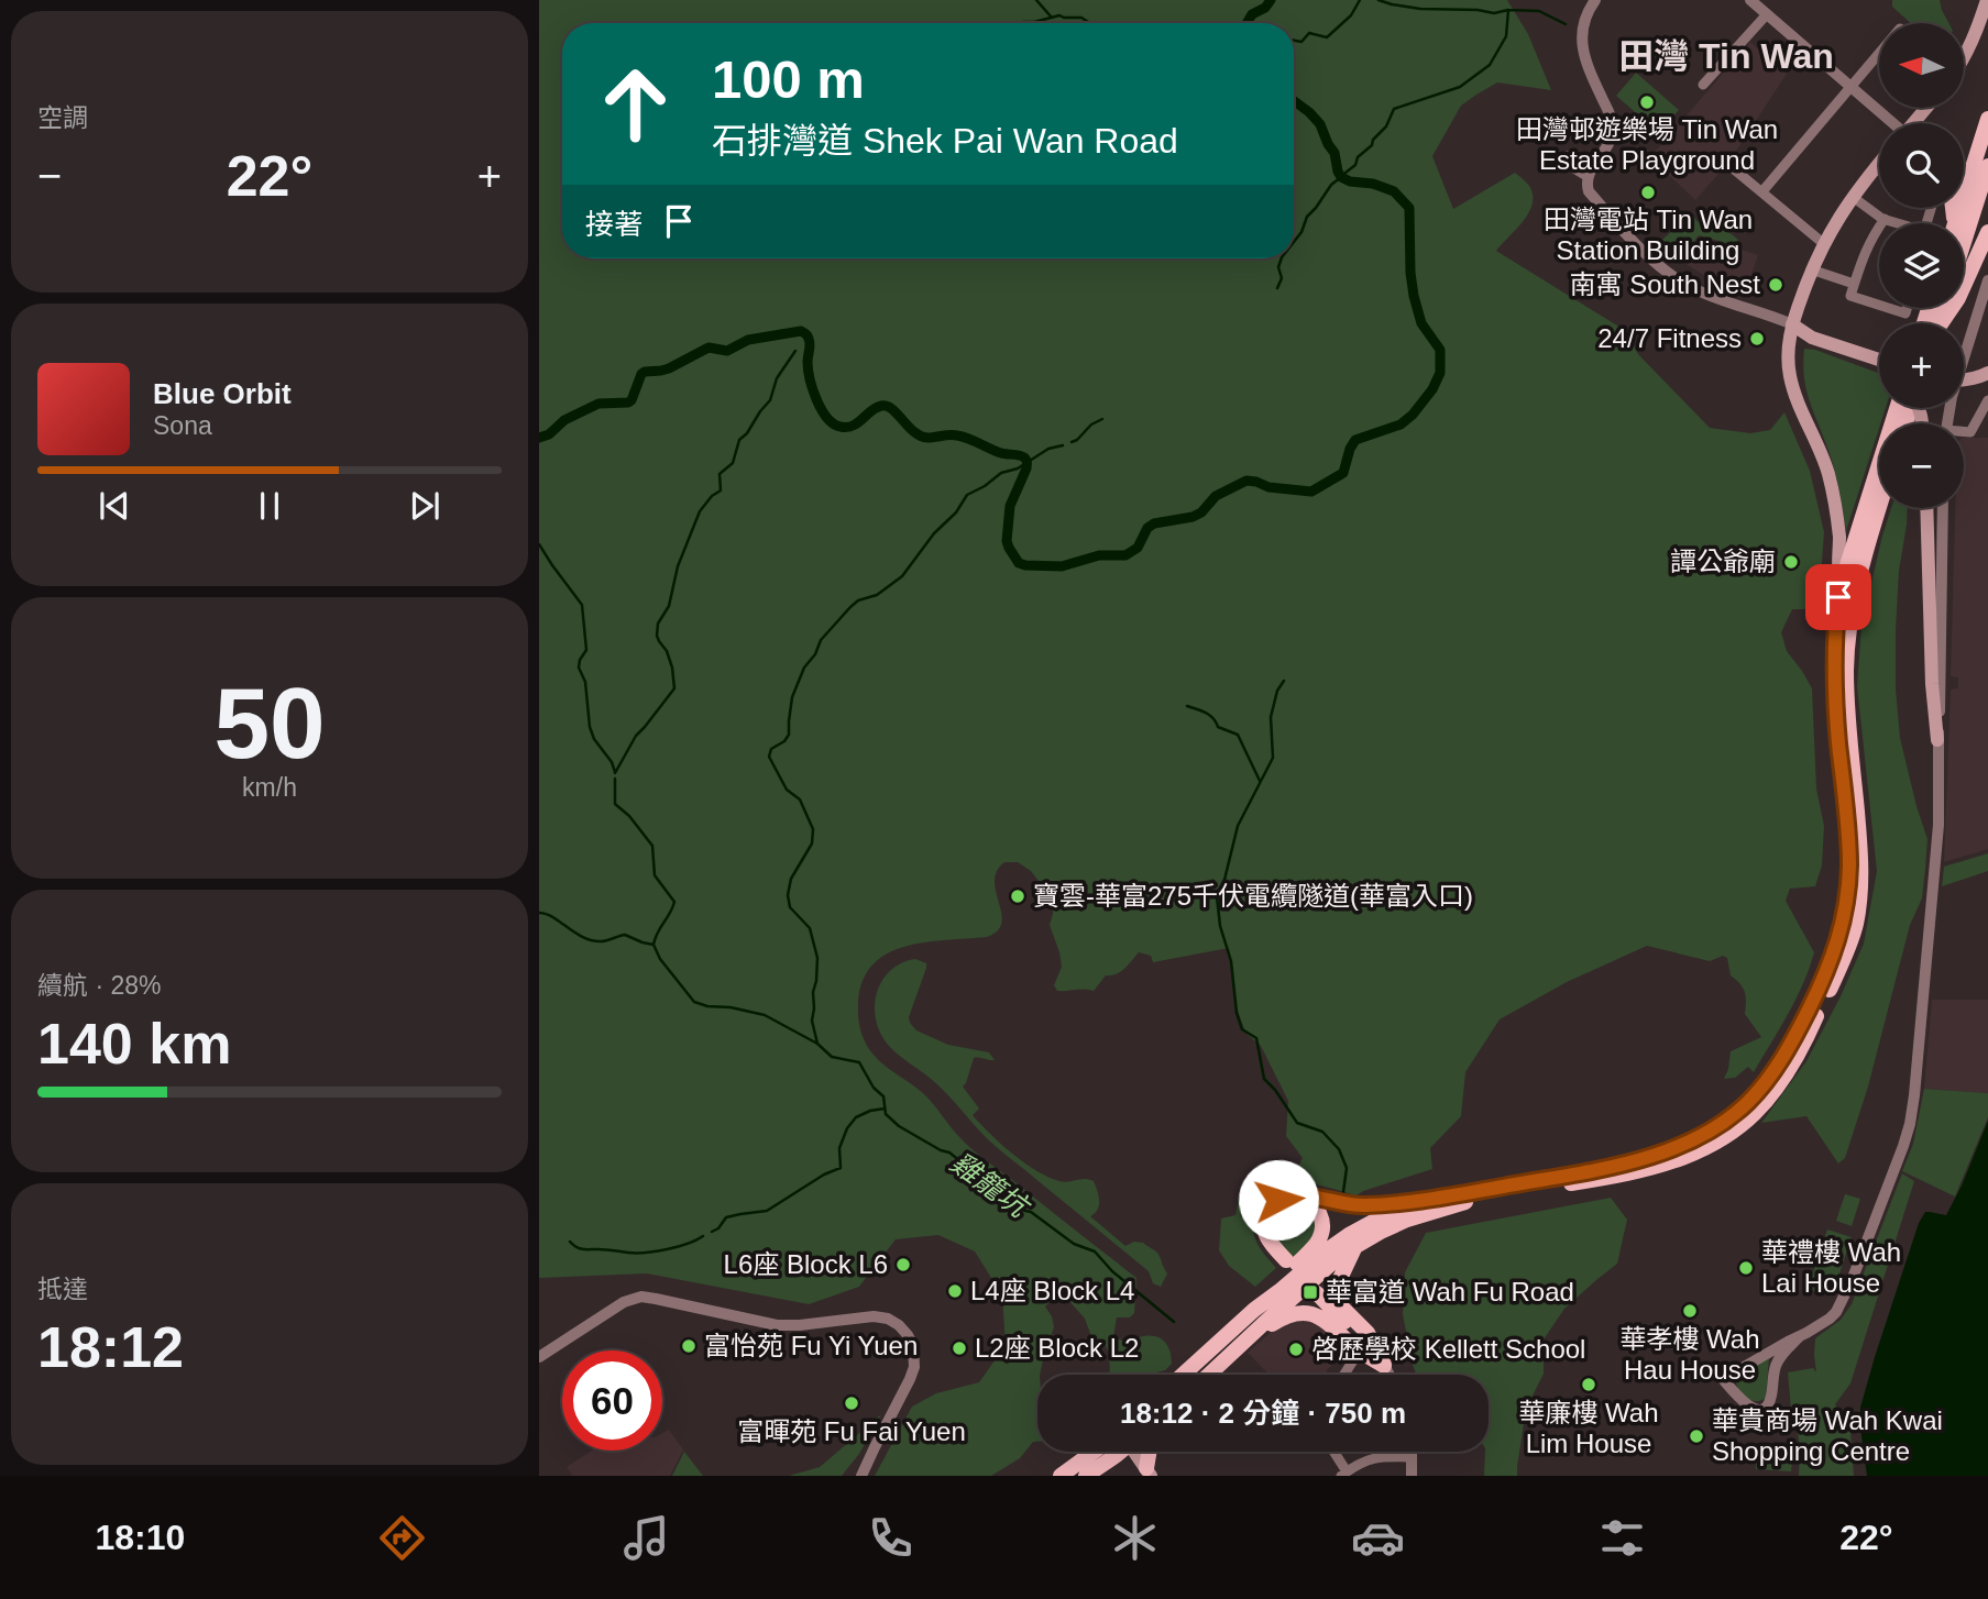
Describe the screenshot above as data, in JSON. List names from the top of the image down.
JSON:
{
  "districts": ["田灣 Tin Wan"],
  "water": ["雞籠坑"],
  "places": {
    "other": [
      "田灣邨遊樂場 Tin Wan Estate Playground",
      "田灣電站 Tin Wan Station Building",
      "南寓 South Nest",
      "24/7 Fitness",
      "譚公爺廟",
      "寶雲-華富275千伏電纜隧道(華富入口)",
      "L6座 Block L6",
      "華禮樓 Wah Lai House",
      "L4座 Block L4",
      "華孝樓 Wah Hau House",
      "富怡苑 Fu Yi Yuen",
      "L2座 Block L2",
      "啓歷學校 Kellett School",
      "華廉樓 Wah Lim House",
      "富暉苑 Fu Fai Yuen",
      "華貴商場 Wah Kwai Shopping Centre"
    ],
    "transit": ["華富道 Wah Fu Road"]
  },
  "north": "left",
  "page": {
    "tile": [
      "空調",
      ["50", "km/h"],
      ["續航 · 28%", "140 km"],
      ["抵達", "18:12"]
    ],
    "map_buttons": ["+", "−"],
    "turn": ["100 m", "石排灣道 Shek Pai Wan Road"],
    "heat": ["−", "22°", "+"],
    "then": "接著",
    "song": ["Blue Orbit", "Sona"],
    "limit": "60",
    "trip": "18:12 · 2 分鐘 · 750 m",
    "tabs": ["18:10", "22°"]
  }
}
